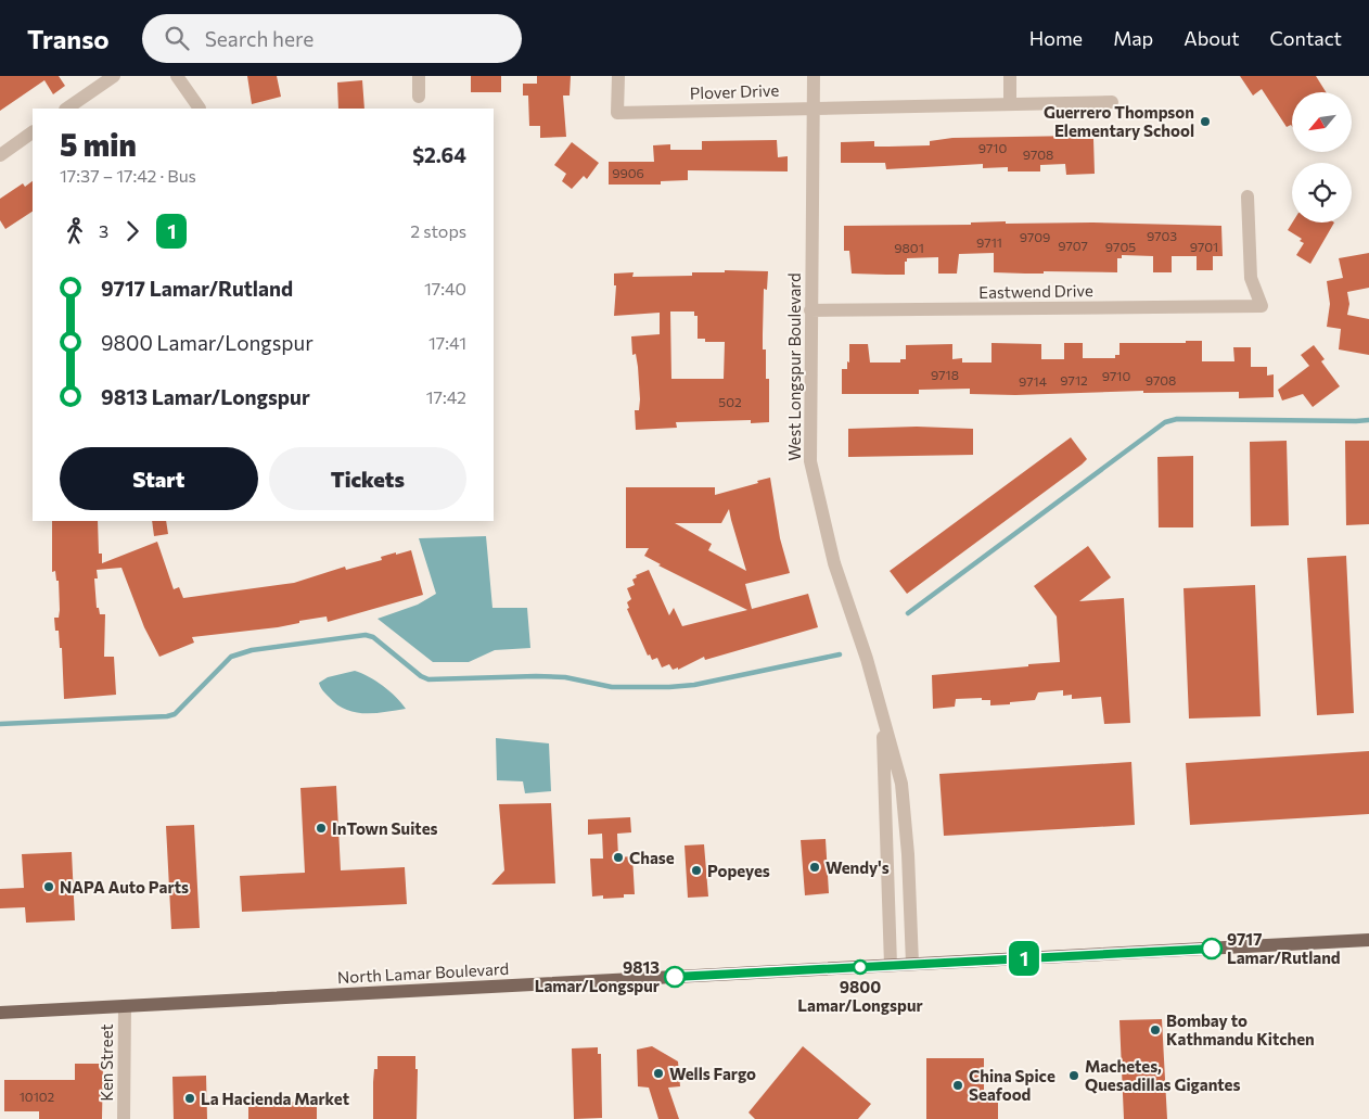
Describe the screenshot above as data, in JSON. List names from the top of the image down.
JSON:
{
  "streets": {
    "main road": ["North Lamar Boulevard"],
    "street": [
      "Plover Drive",
      "Eastwend Drive",
      "West Longspur Boulevard",
      "Ken Street"
    ]
  },
  "crossings": [
    ["Plover Drive", "West Longspur Boulevard"],
    ["Eastwend Drive", "West Longspur Boulevard"],
    ["West Longspur Boulevard", "North Lamar Boulevard"],
    ["North Lamar Boulevard", "Ken Street"]
  ],
  "places": [
    "Guerrero Thompson Elementary School",
    "InTown Suites",
    "Chase",
    "Wendy's",
    "Popeyes",
    "NAPA Auto Parts",
    "9717 Lamar/Rutland",
    "9800 Lamar/Longspur",
    "9813 Lamar/Longspur",
    "Bombay to Kathmandu Kitchen",
    "Wells Fargo",
    "Machetes, Quesadillas Gigantes",
    "China Spice Seafood",
    "La Hacienda Market"
  ],
  "lines": ["bus line 1"],
  "house_numbers": [
    "9710",
    "9708",
    "9906",
    "9703",
    "9709",
    "9711",
    "9707",
    "9705",
    "9701",
    "9801",
    "9718",
    "9710",
    "9712",
    "9708",
    "9714",
    "502",
    "10102"
  ],
  "north": "bottom left",
  "page": {
    "header": "Transo",
    "search": "Search here",
    "nav": [
      "Home",
      "Map",
      "About",
      "Contact"
    ],
    "on_map": "1",
    "heading": ["5 min", "17:37 – 17:42 · Bus", "$2.64"],
    "legs": ["3", "1", "2 stops"],
    "list": [
      {
        "name": "9717 Lamar/Rutland",
        "value": "17:40"
      },
      {
        "name": "9800 Lamar/Longspur",
        "value": "17:41"
      },
      {
        "name": "9813 Lamar/Longspur",
        "value": "17:42"
      }
    ],
    "buttons": ["Start", "Tickets"]
  }
}
